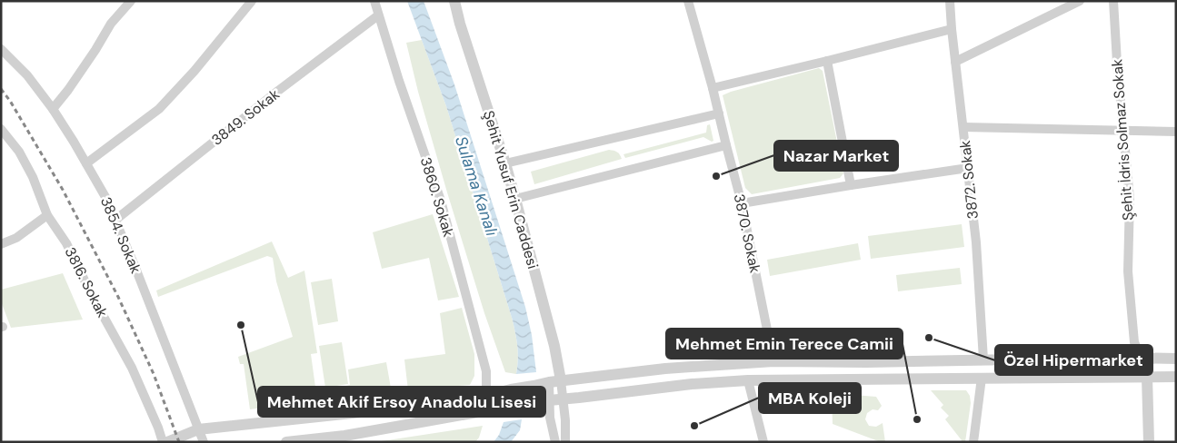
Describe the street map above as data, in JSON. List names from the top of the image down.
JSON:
{
  "streets": {
    "street": [
      "3849. Sokak",
      "Şehit İdris Solmaz Sokak",
      "3872. Sokak",
      "Şehit Yusuf Erin Caddesi",
      "3860. Sokak",
      "3870. Sokak",
      "3854. Sokak",
      "3816. Sokak"
    ]
  },
  "crossings": [
    ["3849. Sokak", "3860. Sokak"],
    ["3849. Sokak", "3854. Sokak"]
  ],
  "water": ["Sulama Kanalı"],
  "places": [
    "Nazar Market",
    "Mehmet Akif Ersoy Anadolu Lisesi",
    "Özel Hipermarket",
    "Mehmet Emin Terece Camii",
    "MBA Koleji"
  ]
}
